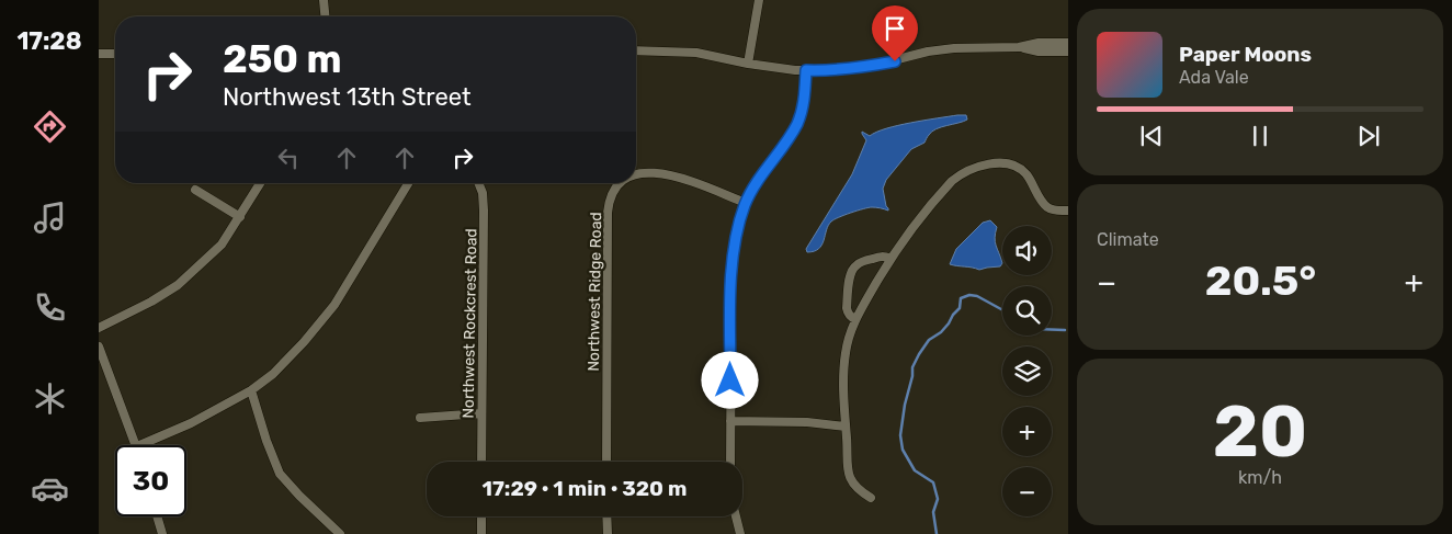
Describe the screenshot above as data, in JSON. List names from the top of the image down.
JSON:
{
  "streets": {
    "street": ["Northwest Ridge Road", "Northwest Rockcrest Road"]
  },
  "page": {
    "tabs": "17:28",
    "turn": ["250 m", "Northwest 13th Street"],
    "song": ["Paper Moons", "Ada Vale"],
    "tile": [
      "Climate",
      ["20", "km/h"]
    ],
    "map_buttons": ["+", "−"],
    "heat": ["−", "20.5°", "+"],
    "limit": "30",
    "trip": "17:29 · 1 min · 320 m"
  }
}
